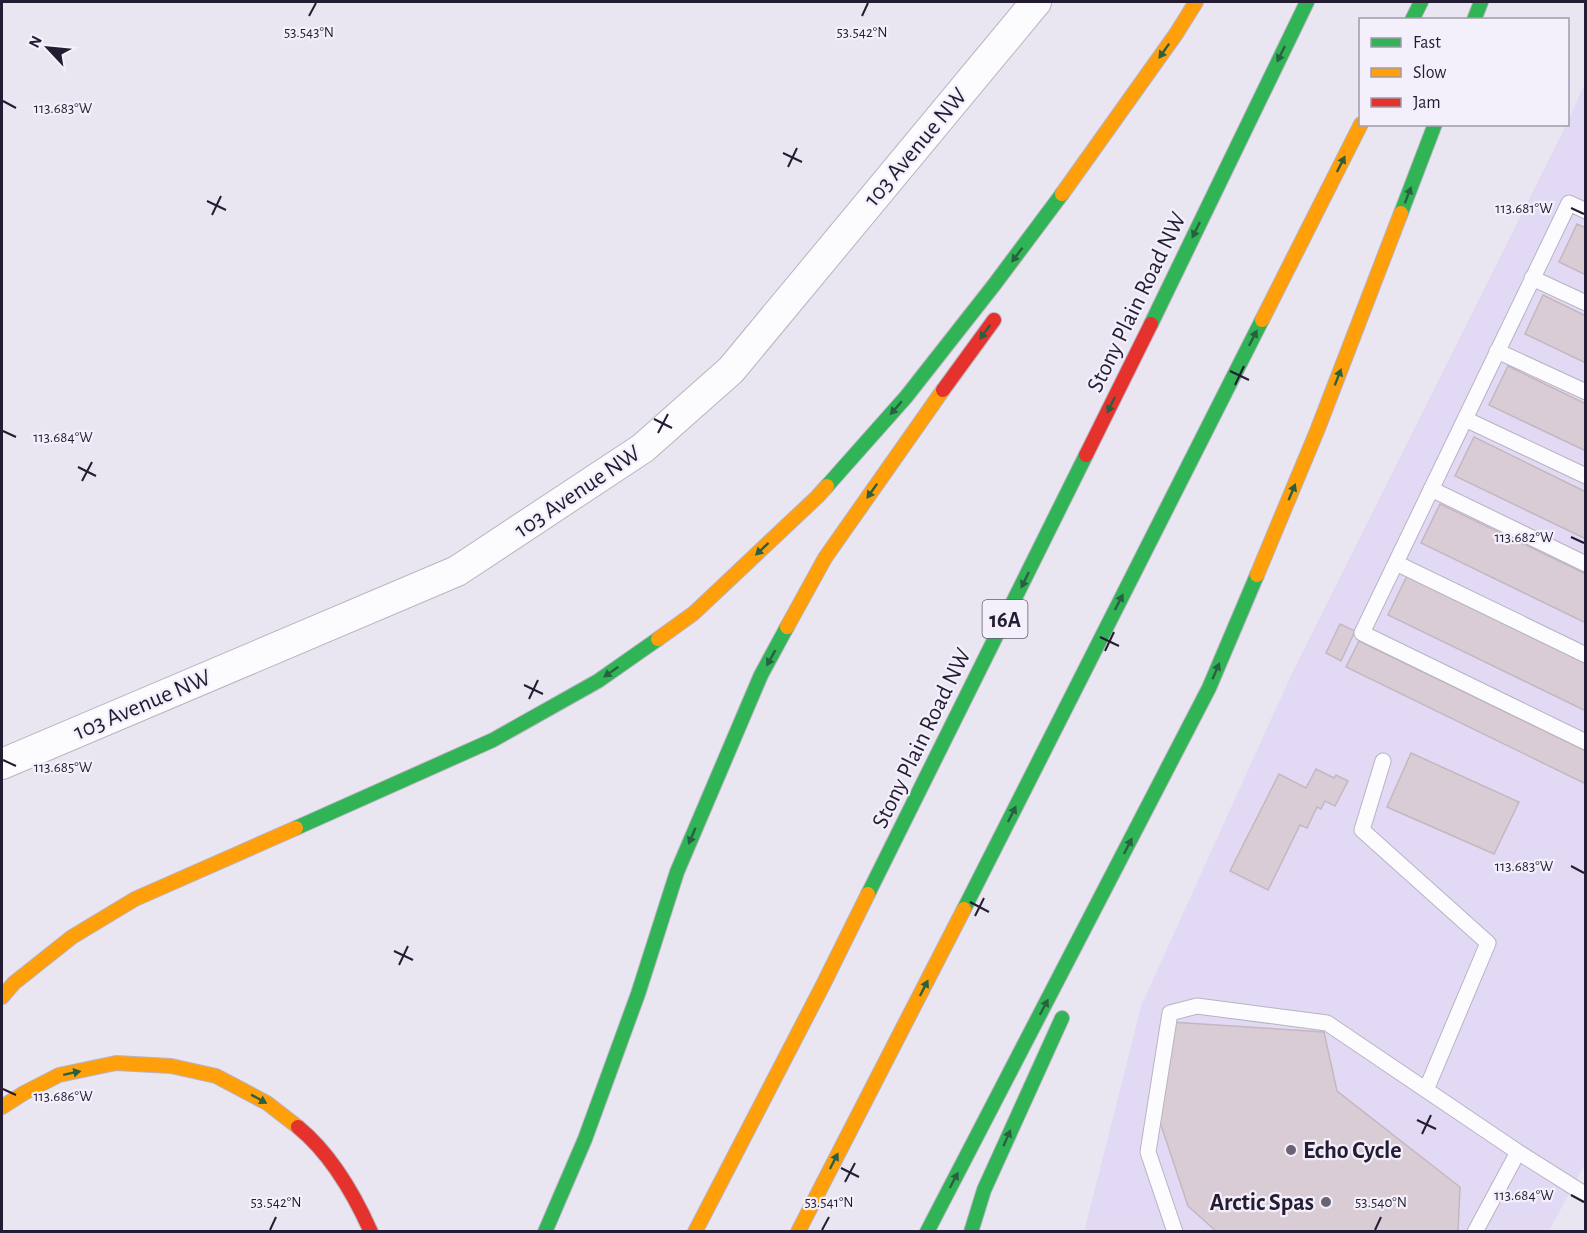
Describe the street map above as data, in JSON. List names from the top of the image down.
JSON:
{
  "streets": {
    "main road": ["Stony Plain Road NW", "16A"],
    "street": ["103 Avenue NW"]
  },
  "places": ["Echo Cycle", "Arctic Spas"],
  "legend": ["Fast", "Slow", "Jam"],
  "north": "top left",
  "coordinates": [
    "53.543°N",
    "53.542°N",
    "113.683°W",
    "113.681°W",
    "113.684°W",
    "113.682°W",
    "113.685°W",
    "113.686°W",
    "53.541°N",
    "53.540°N"
  ]
}
